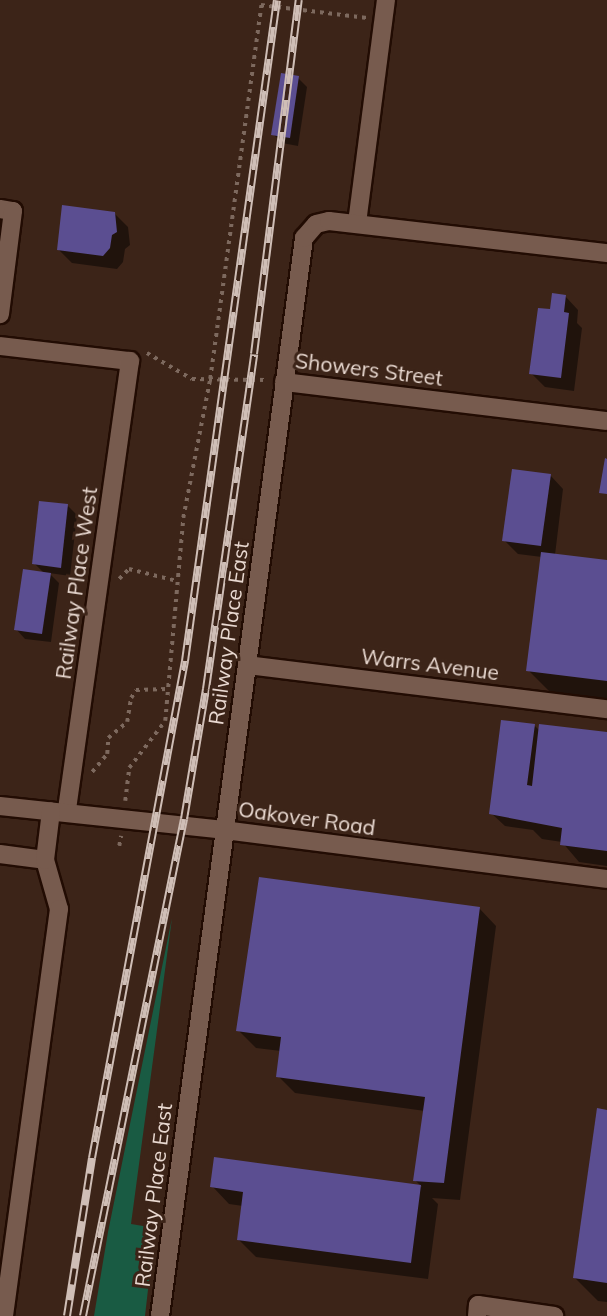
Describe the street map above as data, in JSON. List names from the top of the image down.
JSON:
{
  "streets": {
    "street": [
      "Showers Street",
      "Railway Place West",
      "Railway Place East",
      "Warrs Avenue",
      "Oakover Road"
    ]
  },
  "crossings": [
    ["Showers Street", "Railway Place West"],
    ["Showers Street", "Railway Place East"],
    ["Railway Place West", "Oakover Road"],
    ["Railway Place East", "Warrs Avenue"],
    ["Railway Place East", "Oakover Road"]
  ]
}
